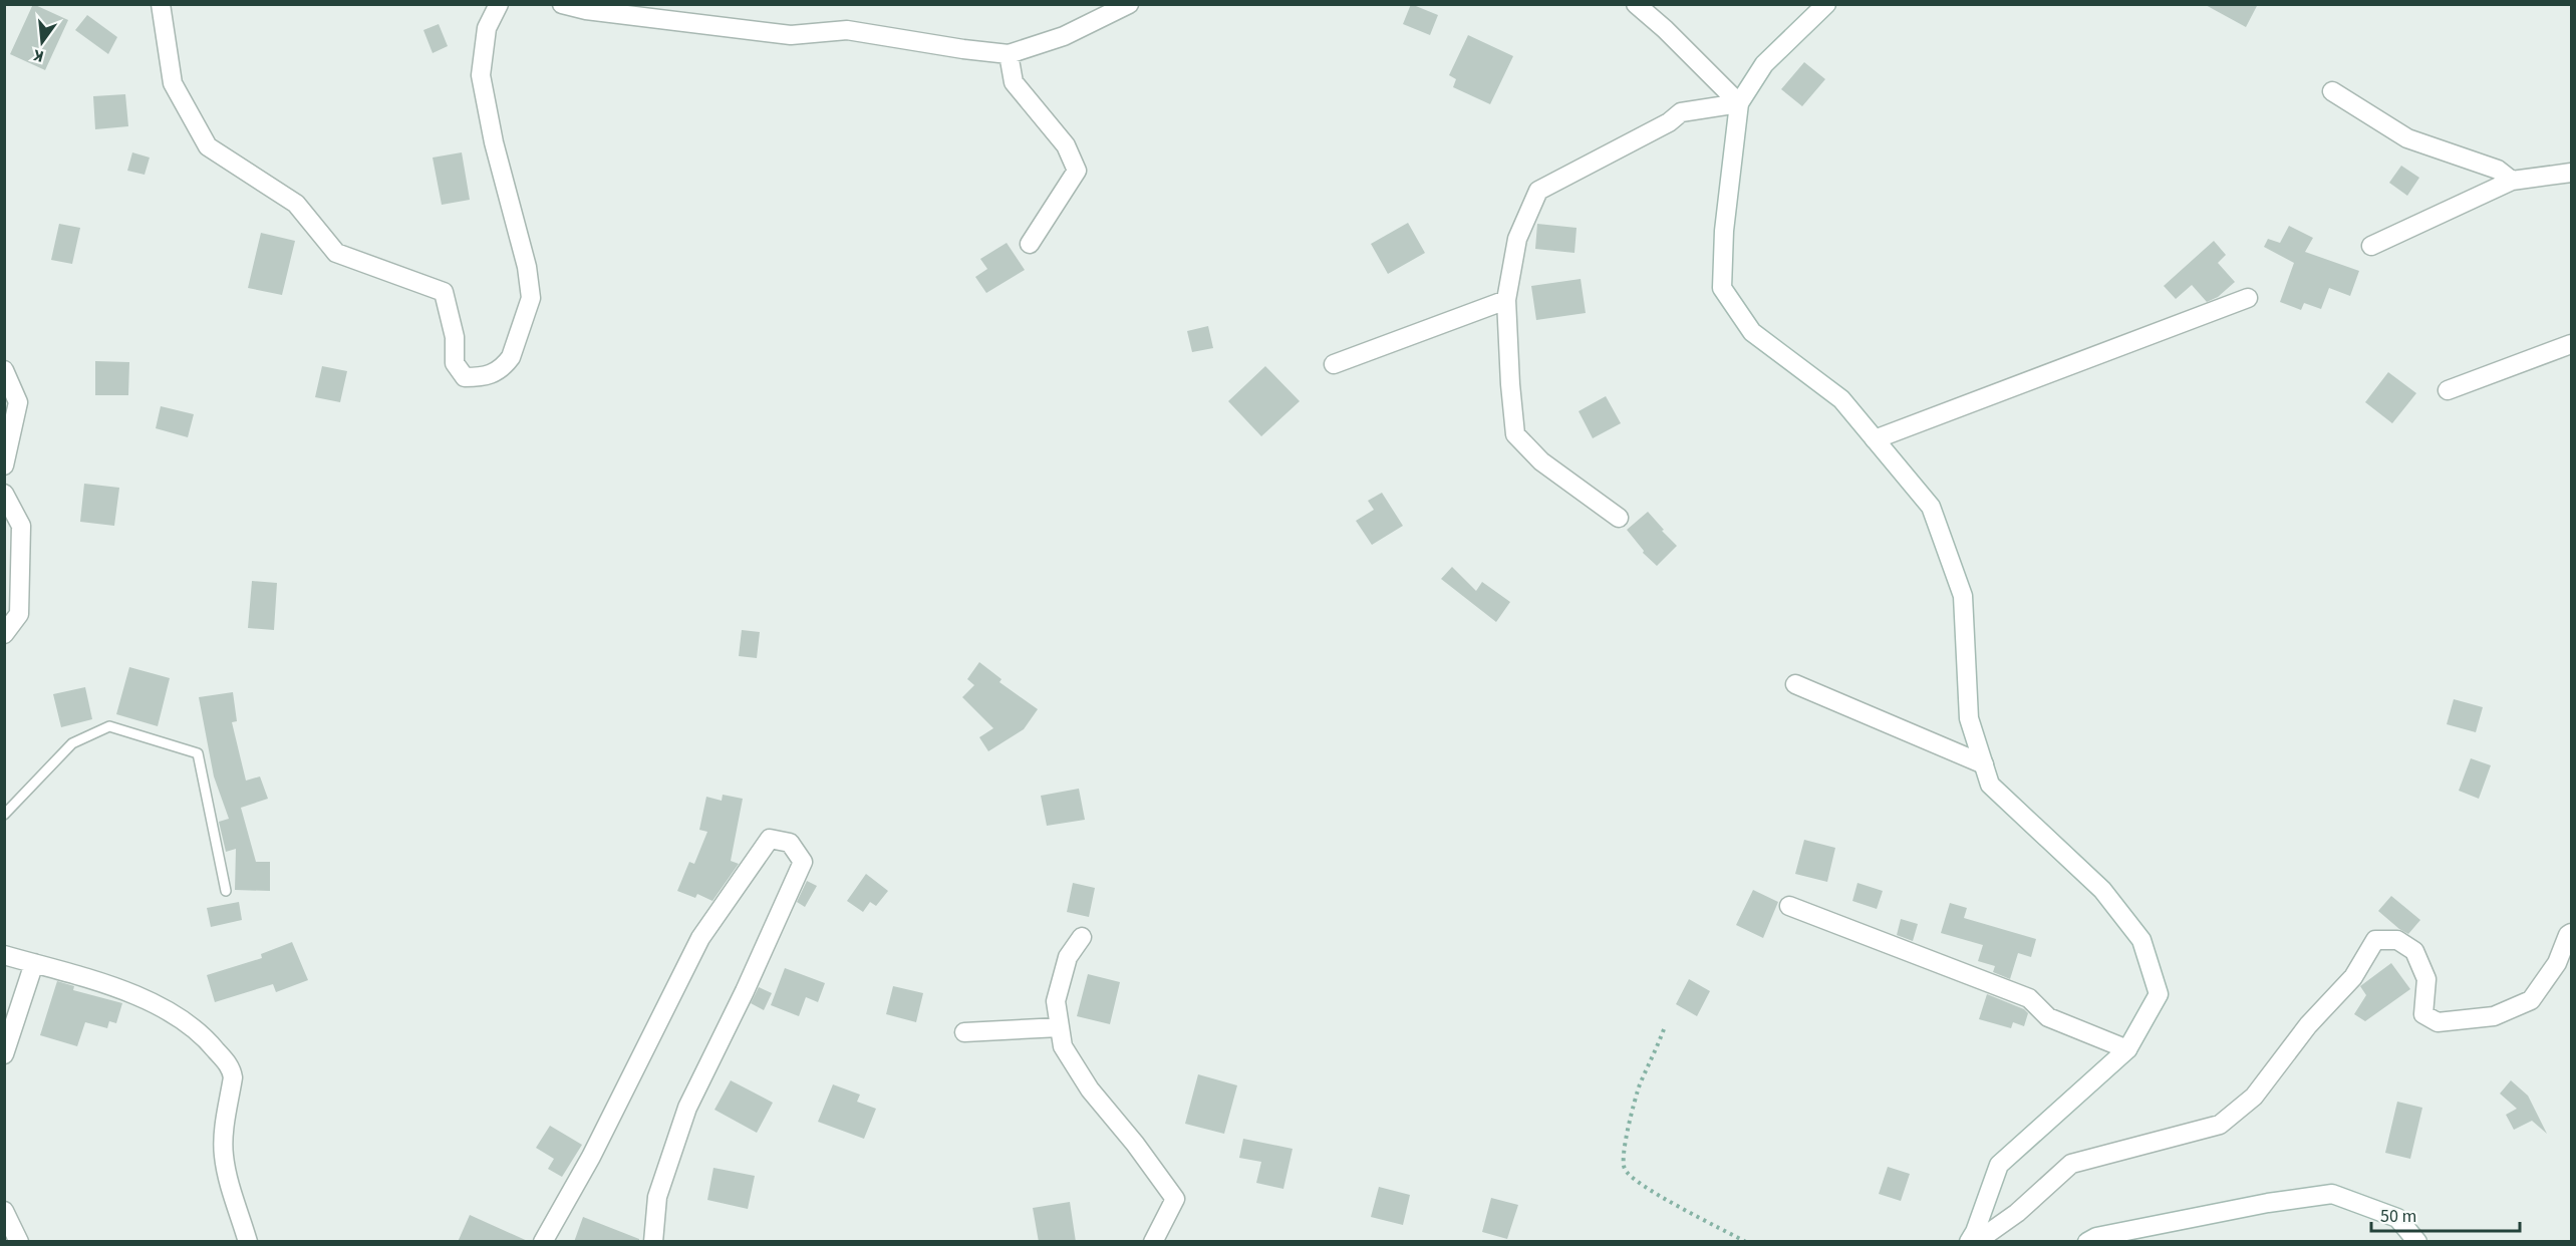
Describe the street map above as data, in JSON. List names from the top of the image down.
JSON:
{
  "scale_bar": "50 m",
  "north": "bottom"
}
